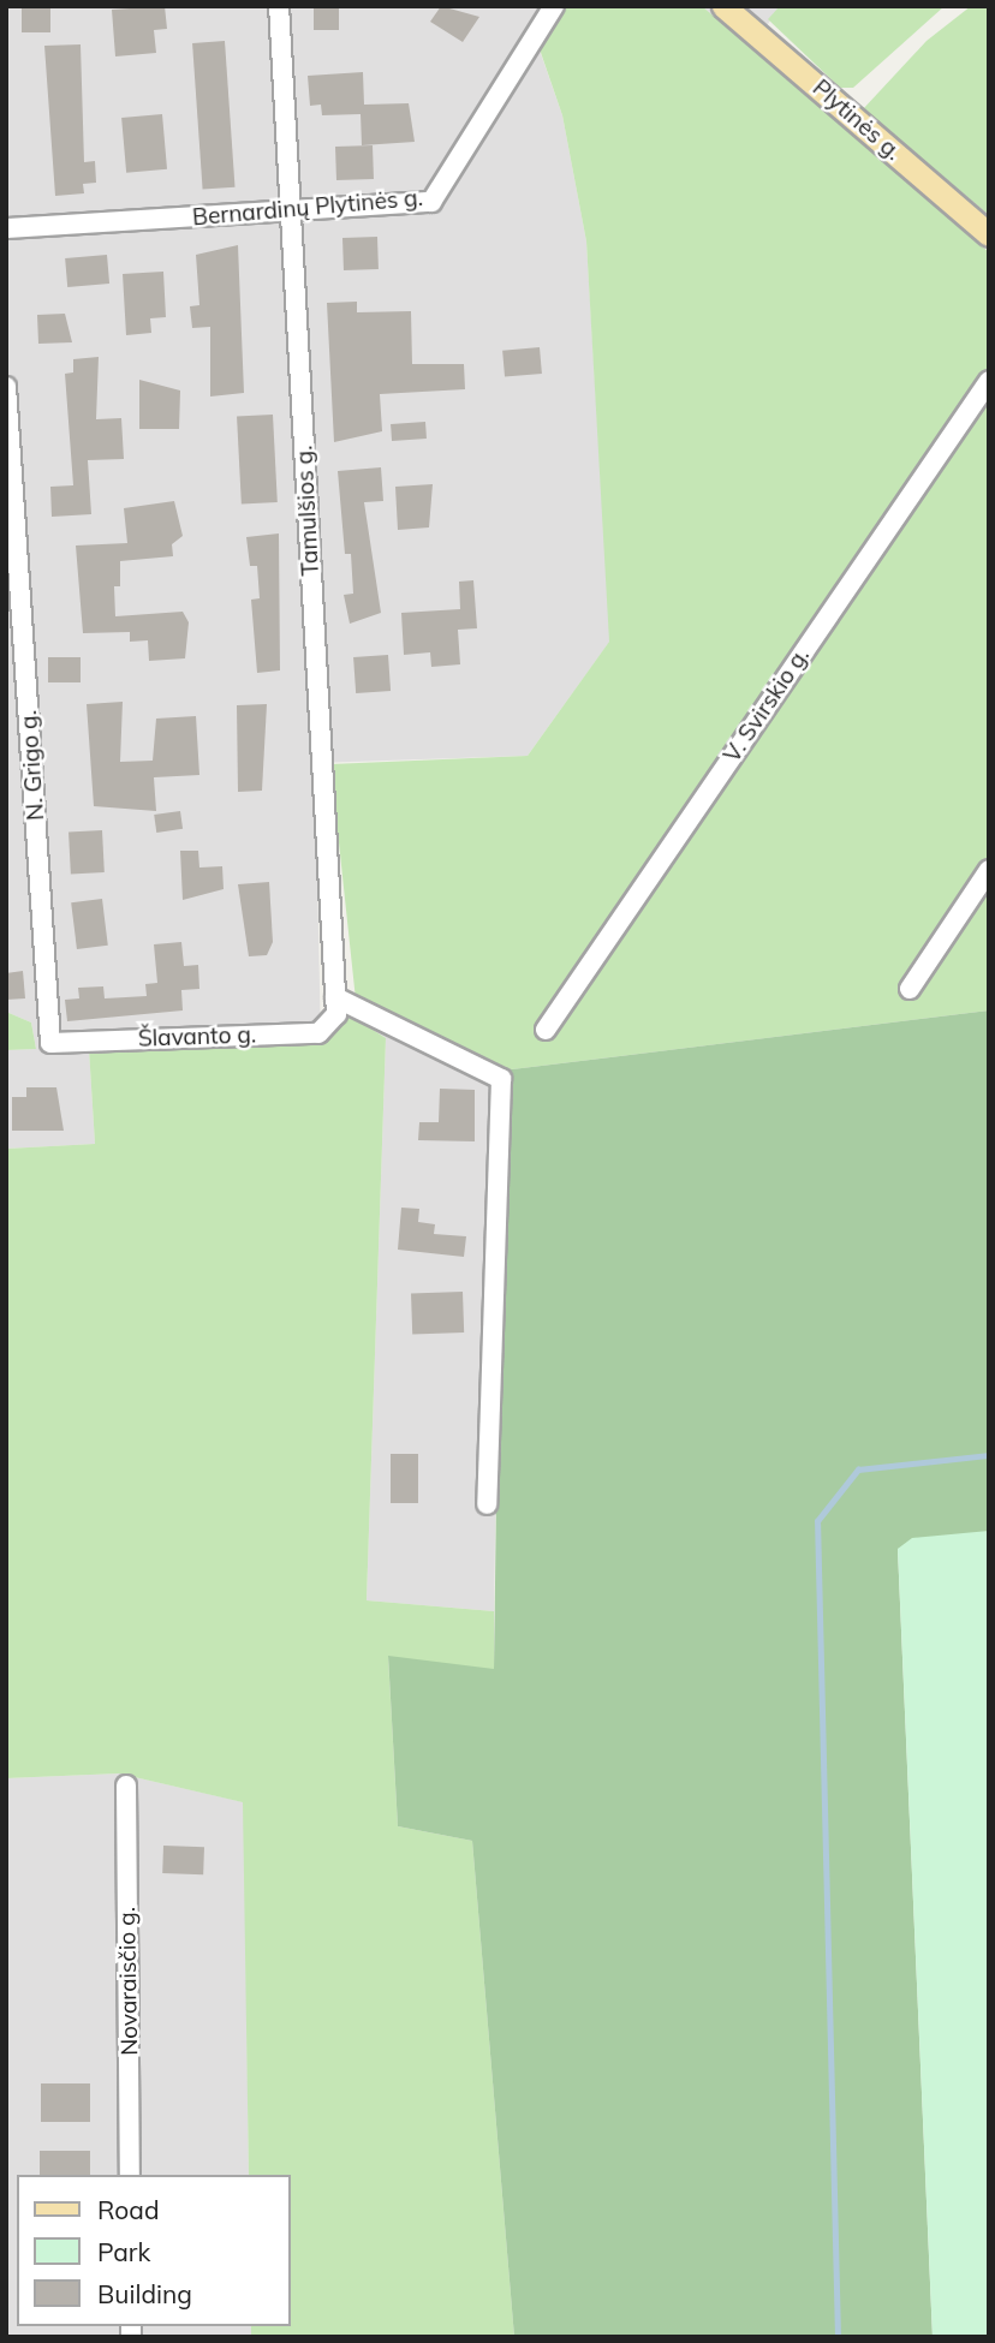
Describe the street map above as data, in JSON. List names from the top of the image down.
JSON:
{
  "streets": {
    "main road": ["Plytinės g."],
    "street": [
      "Bernardinų Plytinės g.",
      "Tamulšios g.",
      "V. Svirskio g.",
      "N. Grigo g.",
      "Šlavanto g.",
      "Novaraisčio g."
    ]
  },
  "crossings": [
    ["Bernardinų Plytinės g.", "Tamulšios g."],
    ["Tamulšios g.", "Šlavanto g."],
    ["N. Grigo g.", "Šlavanto g."]
  ],
  "legend": ["Road", "Park", "Building"]
}
